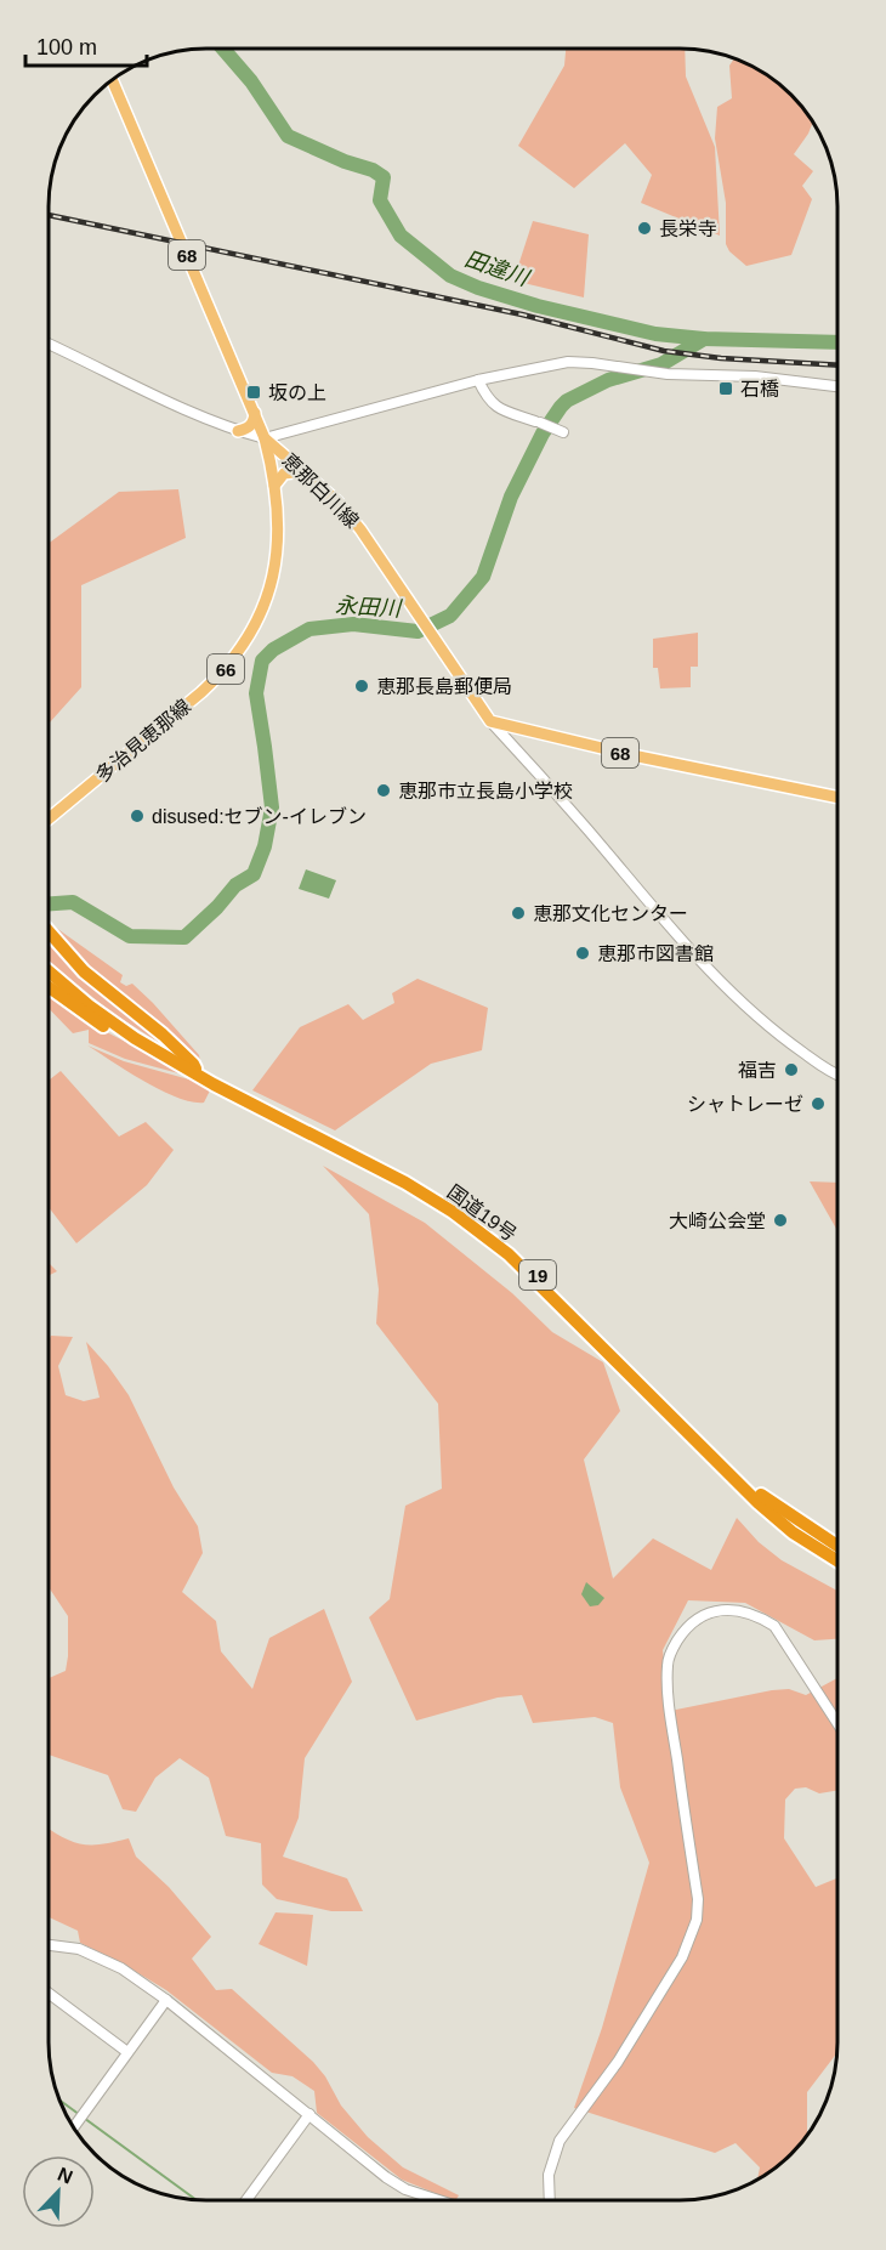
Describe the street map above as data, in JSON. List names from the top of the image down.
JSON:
{
  "streets": {
    "highway": ["国道19号", "19"],
    "main road": [
      "68",
      "恵那白川線",
      "66",
      "多治見恵那線"
    ]
  },
  "crossings": [
    ["68", "恵那白川線"],
    ["恵那白川線", "多治見恵那線"]
  ],
  "water": ["田違川", "永田川"],
  "places": {
    "other": [
      "長栄寺",
      "恵那長島郵便局",
      "恵那市立長島小学校",
      "disused:セブン-イレブン",
      "恵那文化センター",
      "恵那市図書館",
      "福吉",
      "シャトレーゼ",
      "大崎公会堂"
    ],
    "transit": ["石橋", "坂の上"]
  },
  "scale_bar": "100 m",
  "north": "top right"
}
